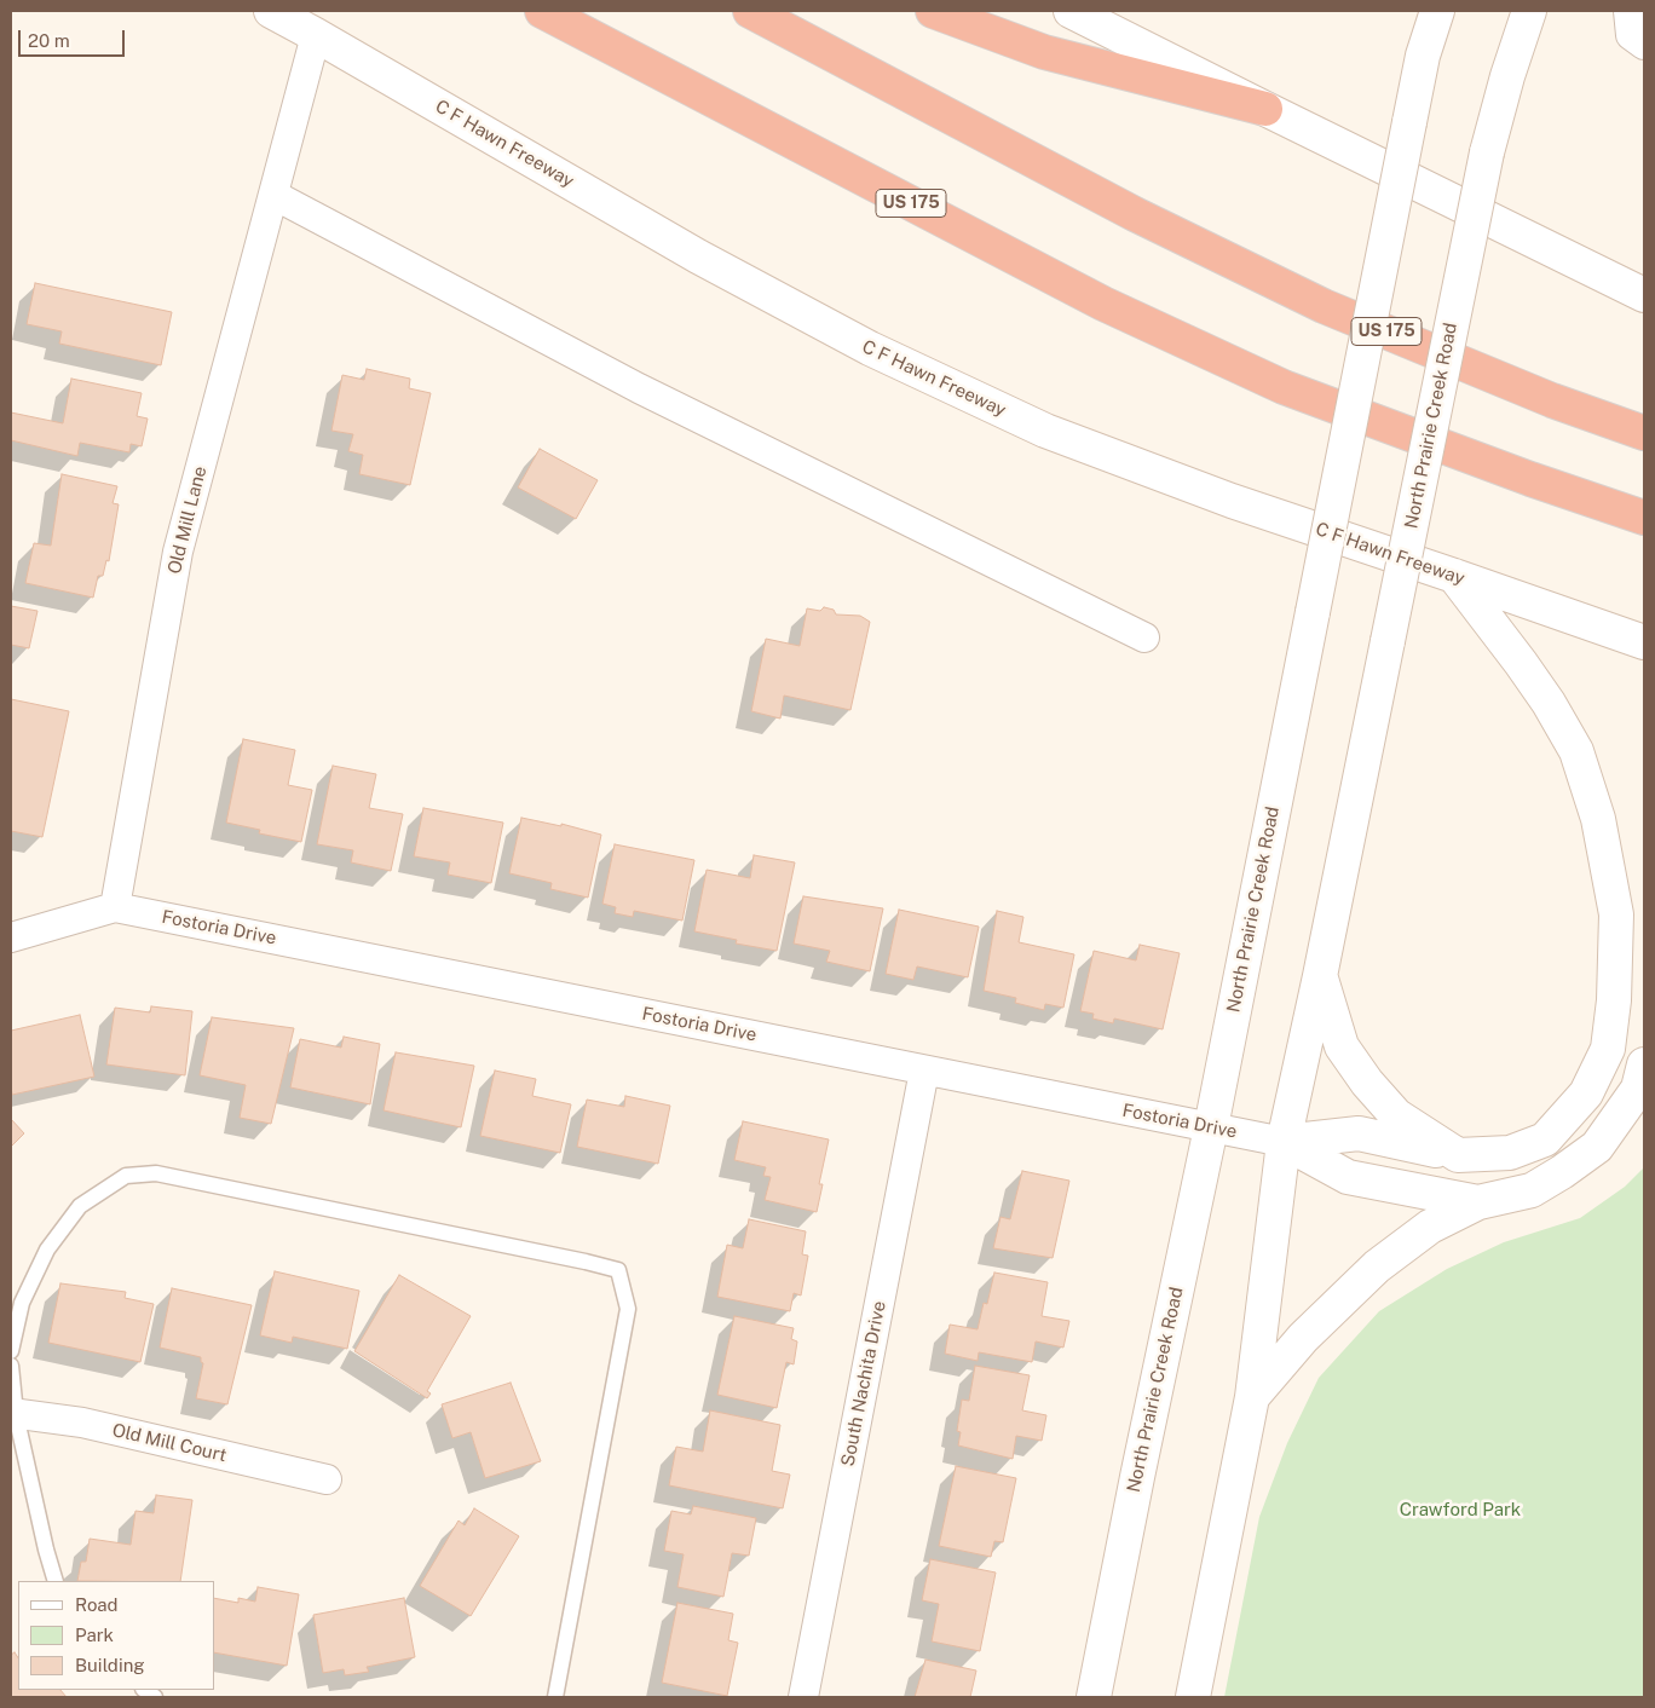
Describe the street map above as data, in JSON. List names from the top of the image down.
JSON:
{
  "streets": {
    "highway": ["US 175"],
    "main road": ["C F Hawn Freeway", "North Prairie Creek Road"],
    "street": [
      "Old Mill Lane",
      "Fostoria Drive",
      "South Nachita Drive",
      "Old Mill Court"
    ]
  },
  "crossings": [
    ["C F Hawn Freeway", "Old Mill Lane"],
    ["North Prairie Creek Road", "Fostoria Drive"],
    ["Old Mill Lane", "Fostoria Drive"],
    ["Fostoria Drive", "South Nachita Drive"]
  ],
  "parks": ["Crawford Park"],
  "legend": ["Road", "Park", "Building"],
  "scale_bar": "20 m"
}
